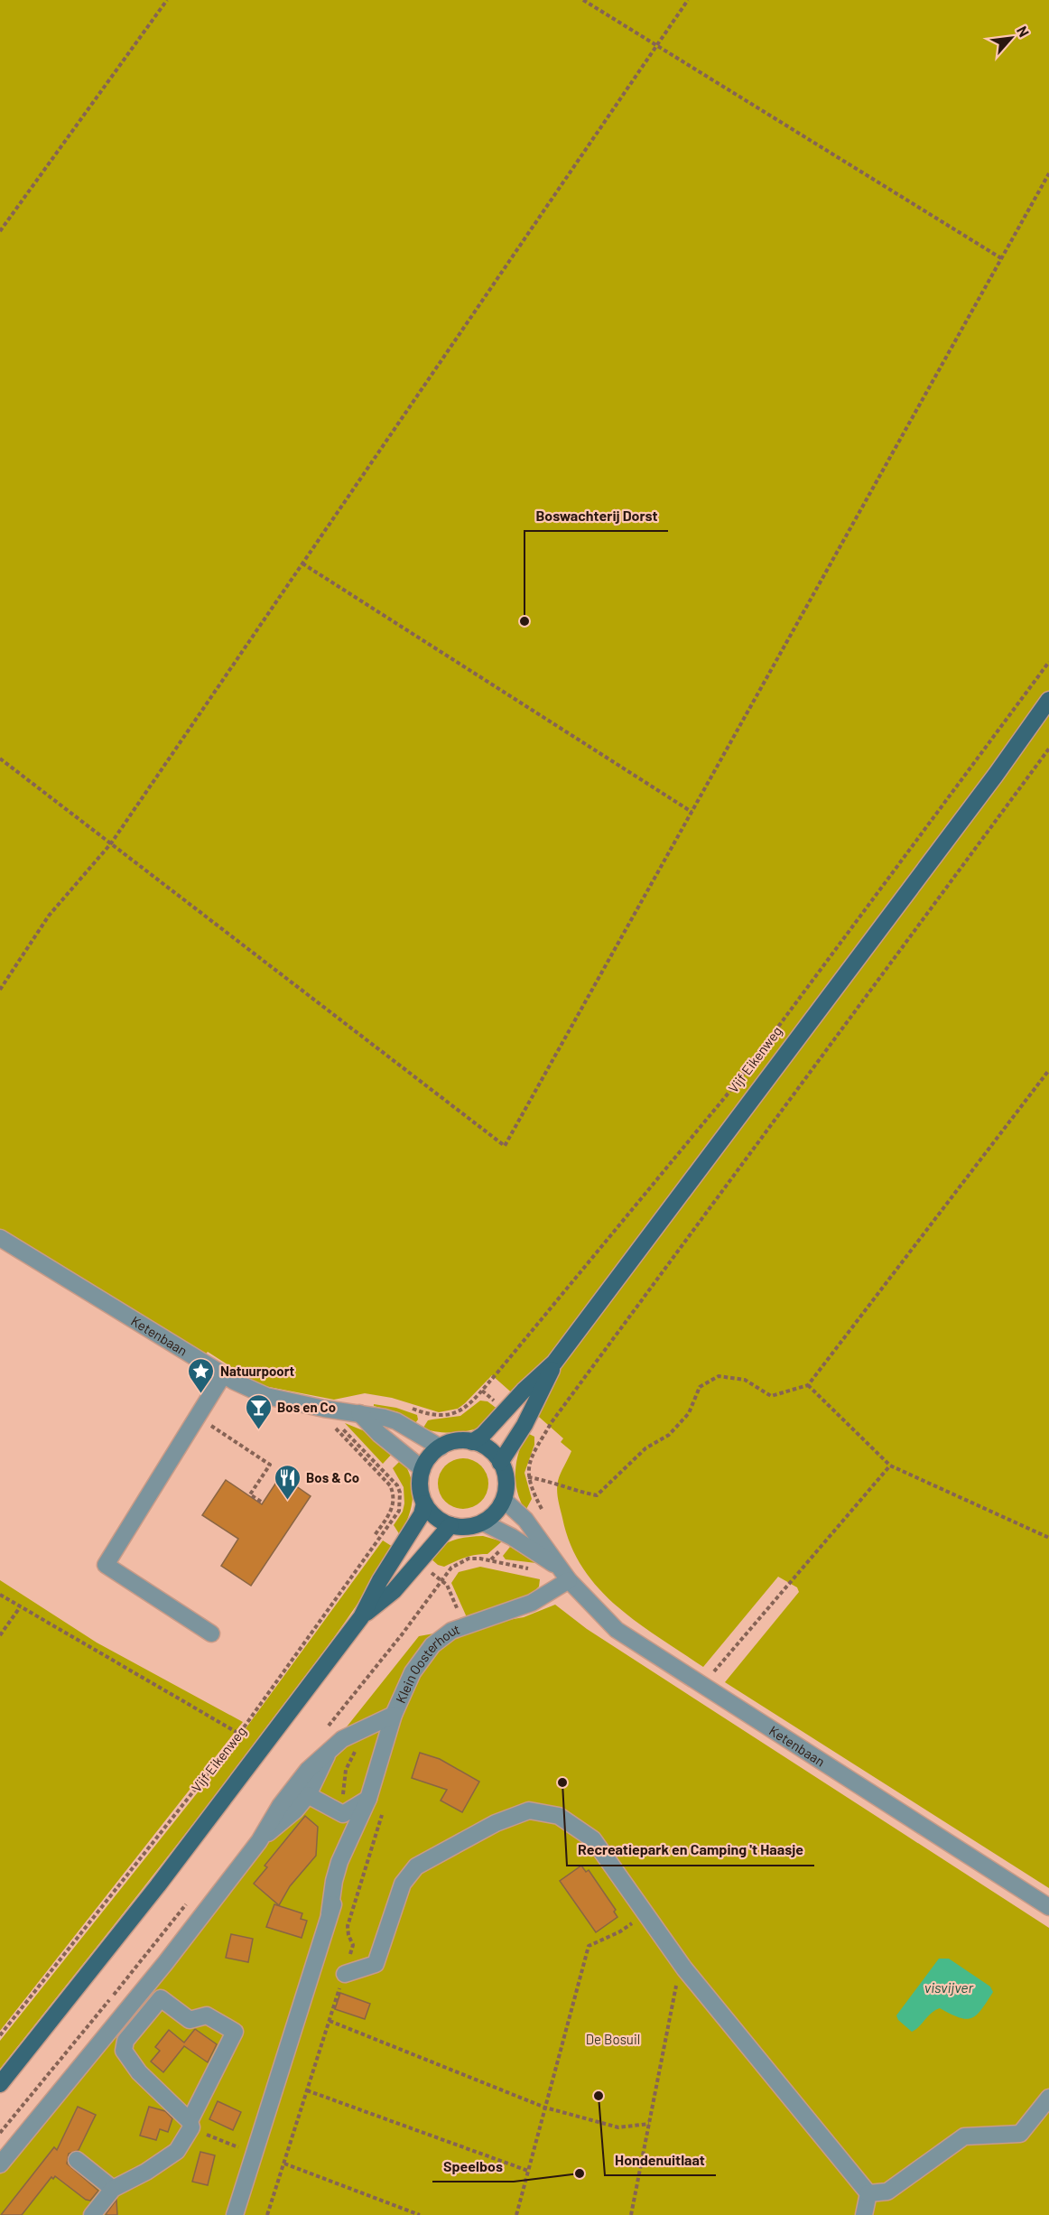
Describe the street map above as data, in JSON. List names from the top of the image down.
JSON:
{
  "streets": {
    "main road": ["Vijf Eikenweg"],
    "street": ["Ketenbaan", "Klein Oosterhout"]
  },
  "crossings": [
    ["Vijf Eikenweg", "Ketenbaan"],
    ["Ketenbaan", "Klein Oosterhout"]
  ],
  "water": ["visvijver"],
  "parks": ["De Bosuil"],
  "places": {
    "other": [
      "Boswachterij Dorst",
      "Recreatiepark en Camping 't Haasje",
      "Hondenuitlaat",
      "Speelbos"
    ],
    "place": ["Natuurpoort"],
    "bar": ["Bos en Co"],
    "restaurant": ["Bos & Co"]
  },
  "north": "top right"
}
